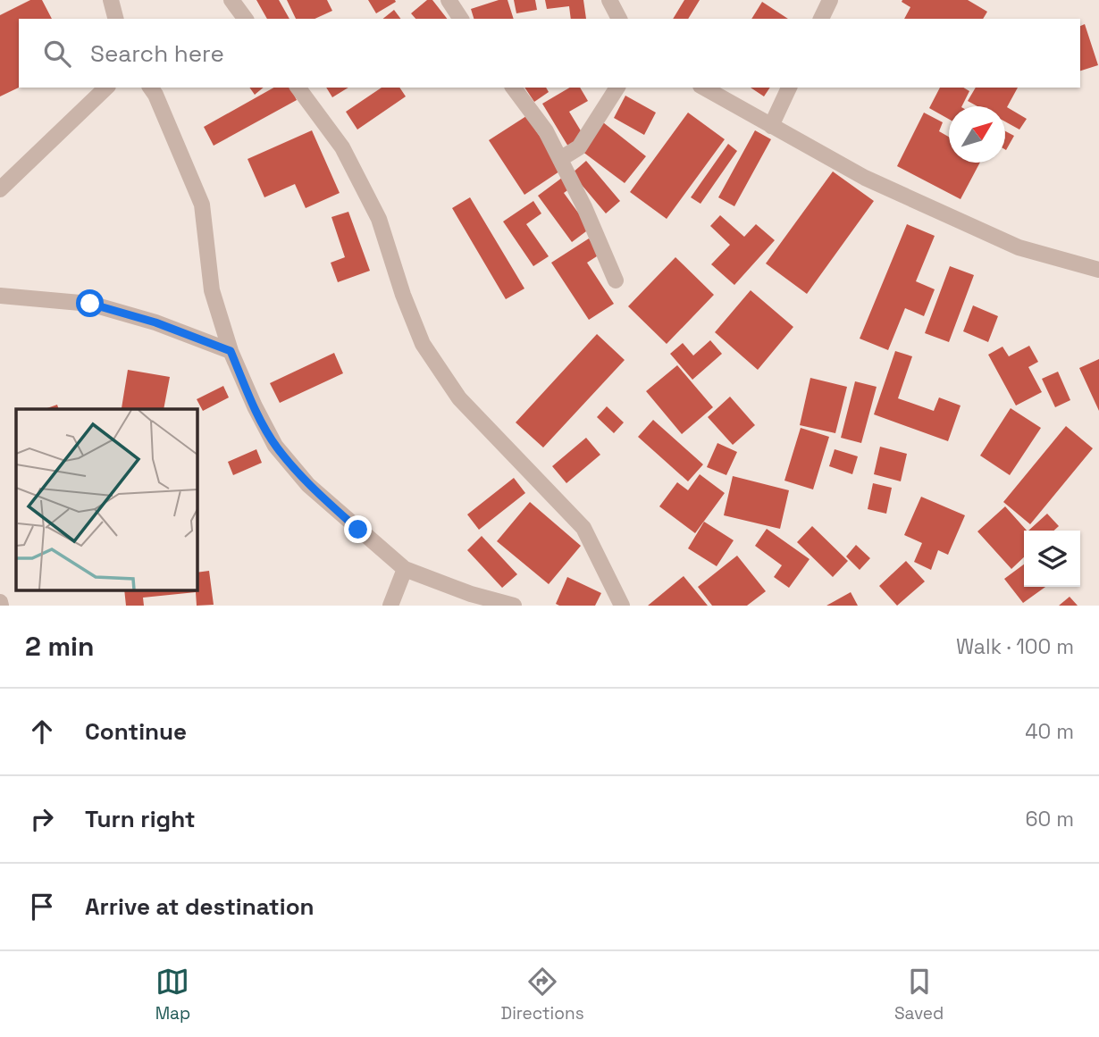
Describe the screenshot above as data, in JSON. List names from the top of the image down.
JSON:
{
  "north": "top right",
  "page": {
    "search": "Search here",
    "heading": ["2 min", "Walk · 100 m"],
    "list": [
      ["Continue", "40 m"],
      ["Turn right", "60 m"],
      "Arrive at destination"
    ],
    "nav": ["Map", "Directions", "Saved"]
  }
}
